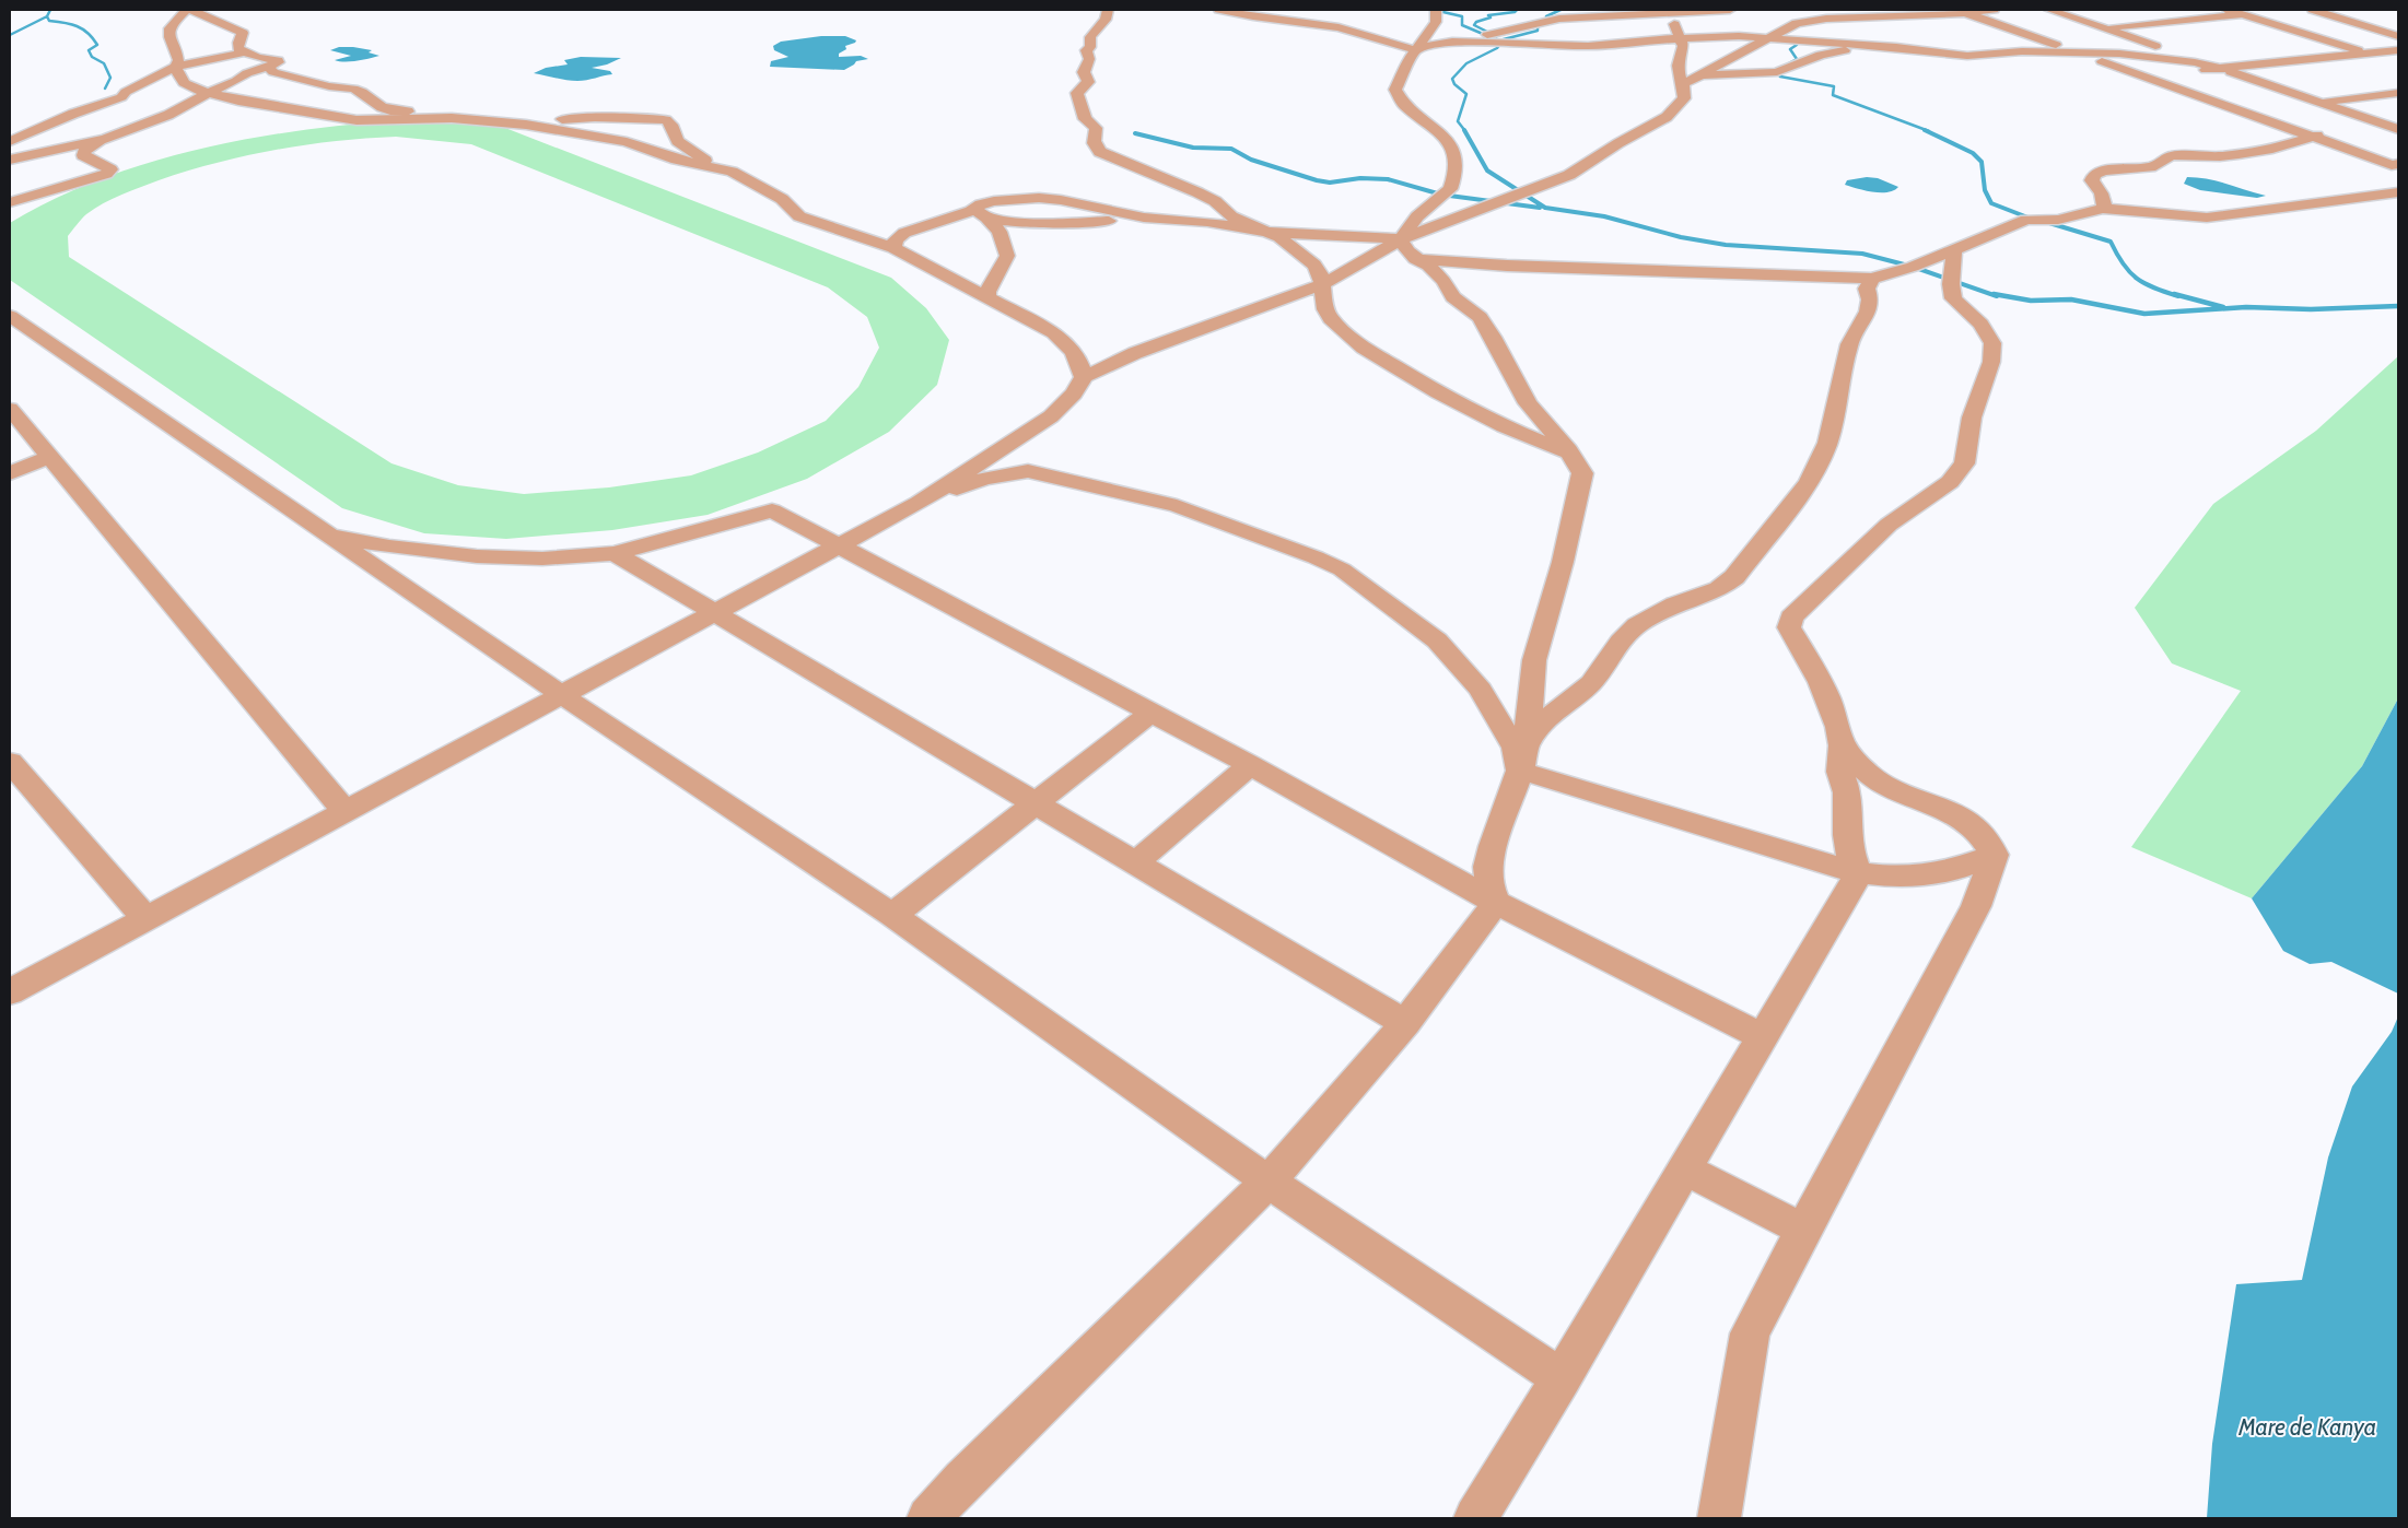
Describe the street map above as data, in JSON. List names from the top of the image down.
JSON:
{
  "water": ["Mare de Kanya"]
}
